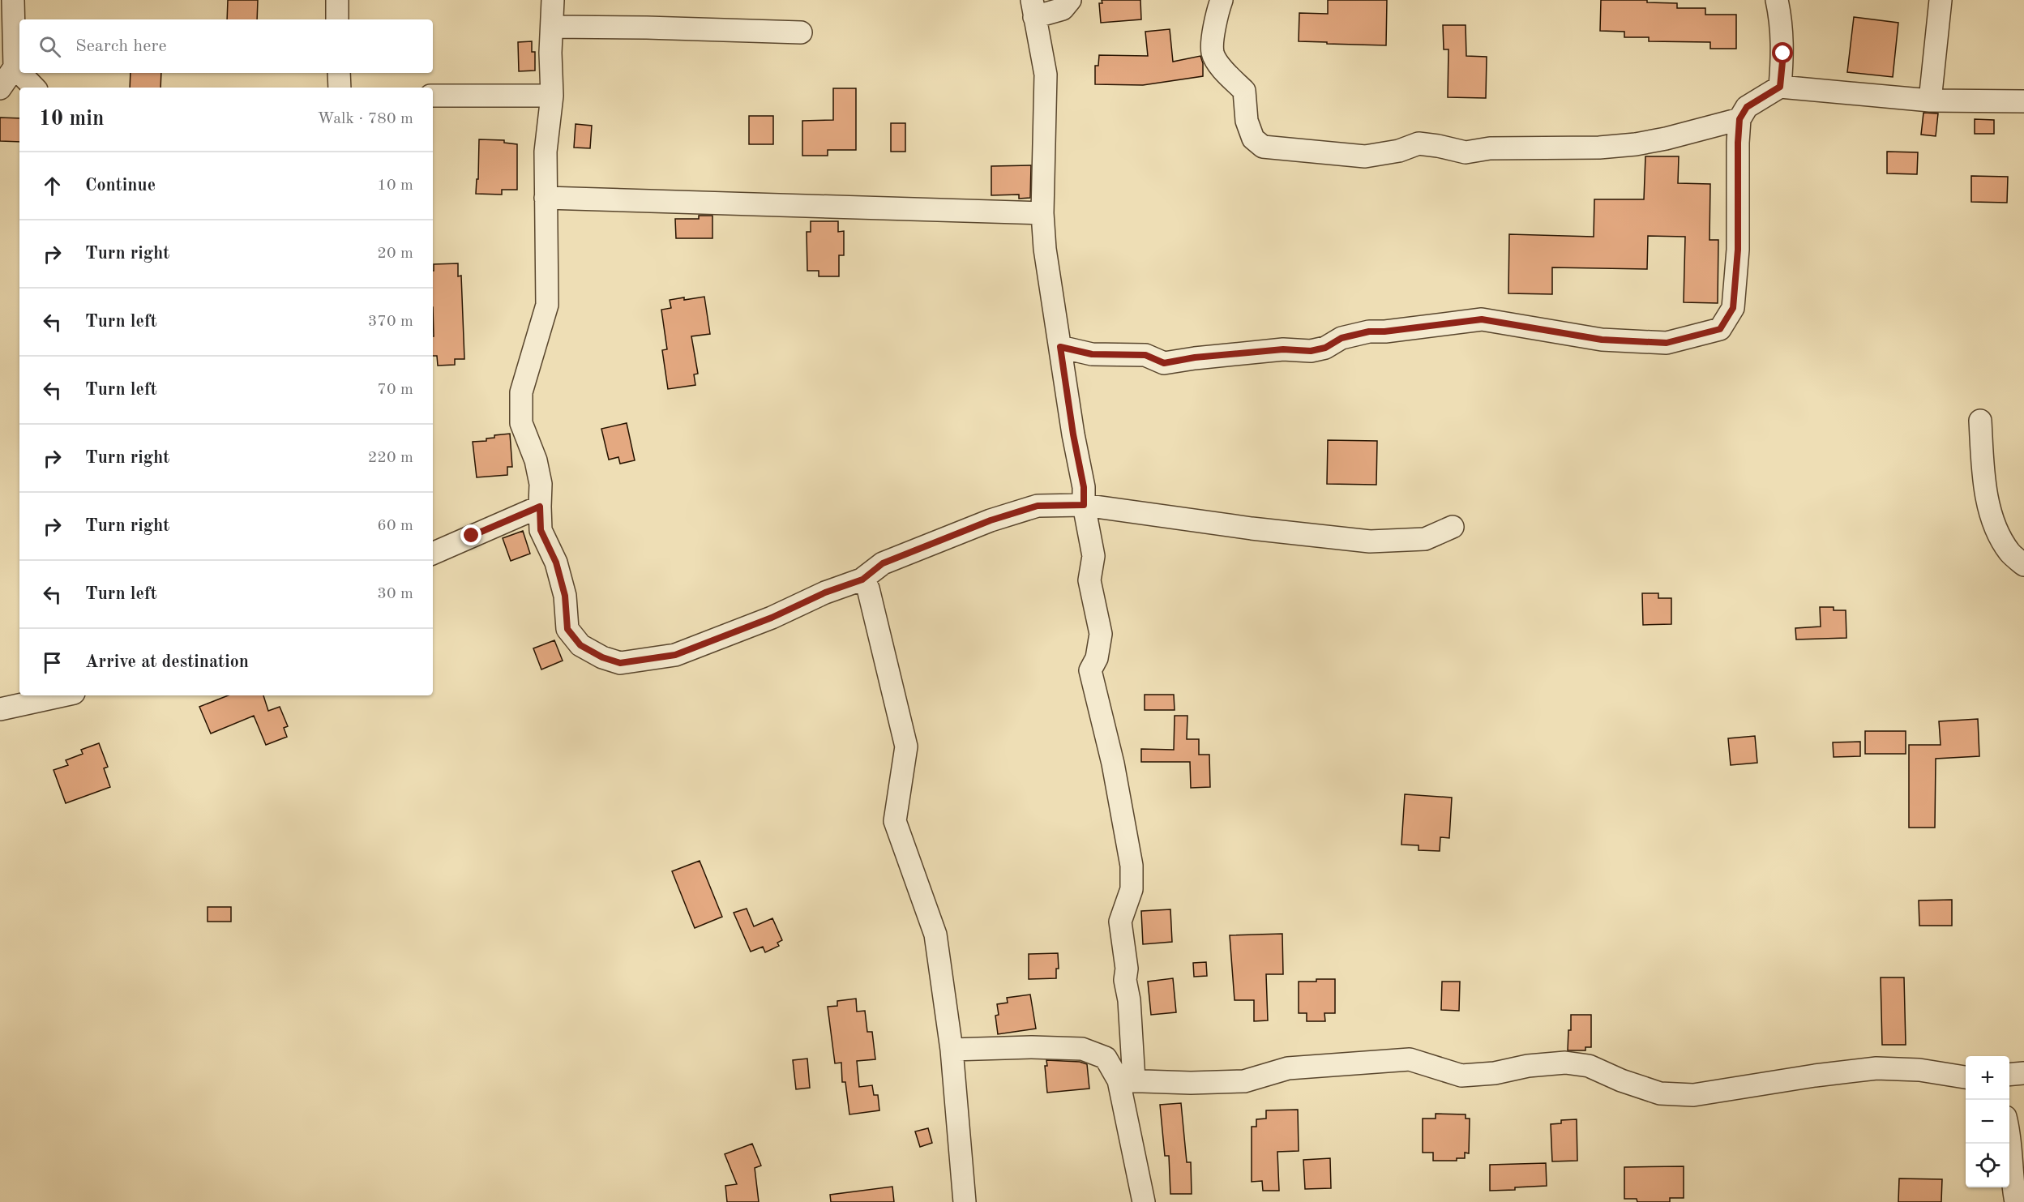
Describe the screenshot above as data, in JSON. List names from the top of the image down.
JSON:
{
  "page": {
    "search": "Search here",
    "heading": ["10 min", "Walk · 780 m"],
    "list": [
      ["Continue", "10 m"],
      ["Turn right", "20 m"],
      ["Turn left", "370 m"],
      ["Turn left", "70 m"],
      ["Turn right", "220 m"],
      ["Turn right", "60 m"],
      ["Turn left", "30 m"],
      "Arrive at destination"
    ],
    "map_buttons": ["+", "−"]
  }
}
